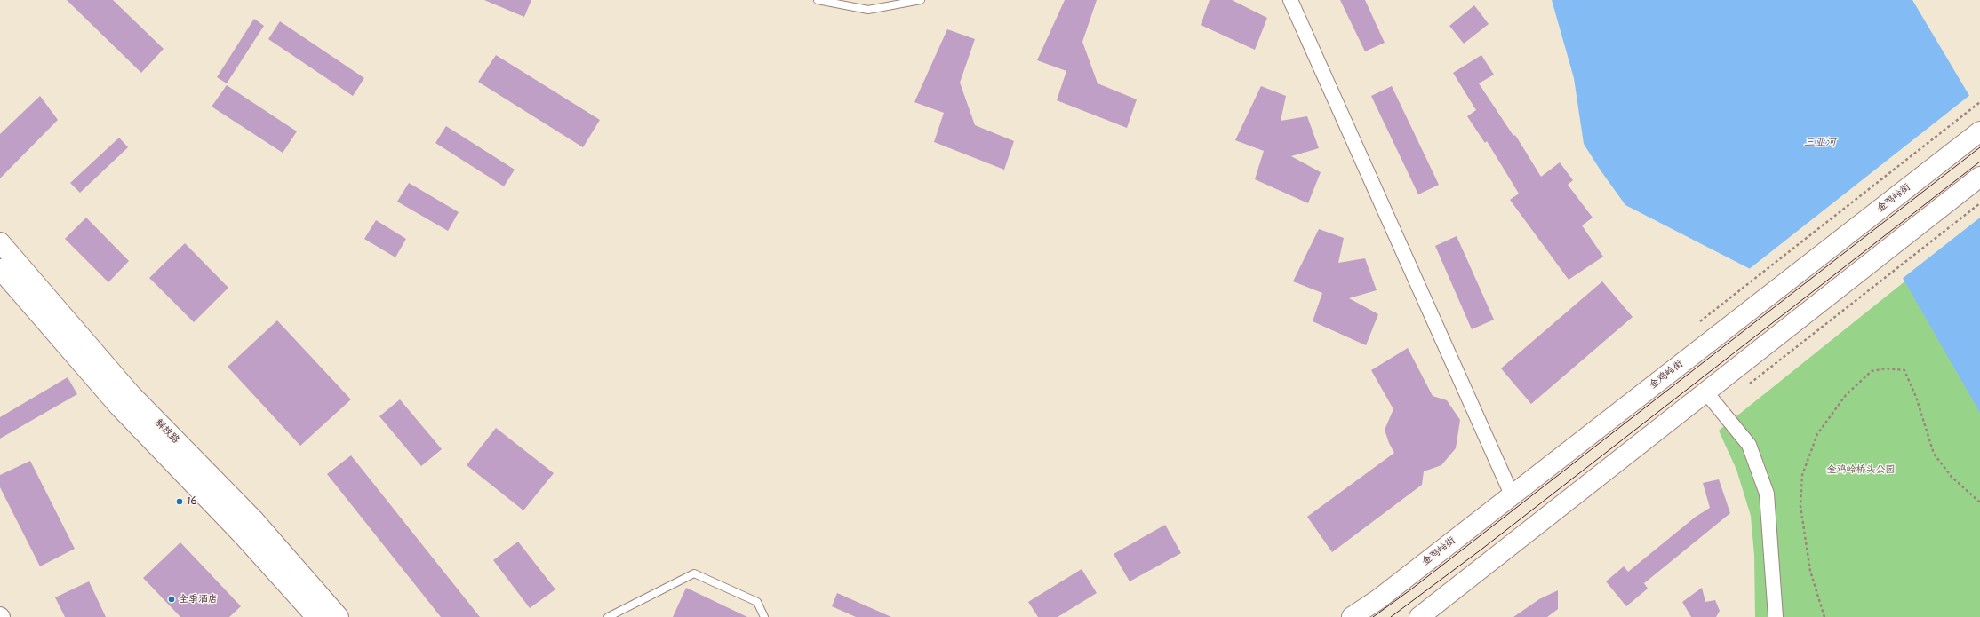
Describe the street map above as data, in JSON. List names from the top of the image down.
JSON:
{
  "streets": {
    "main road": ["金鸡岭街", "解放路"]
  },
  "water": ["三亚河"],
  "parks": ["金鸡岭桥头公园"],
  "places": ["16", "全季酒店"]
}
